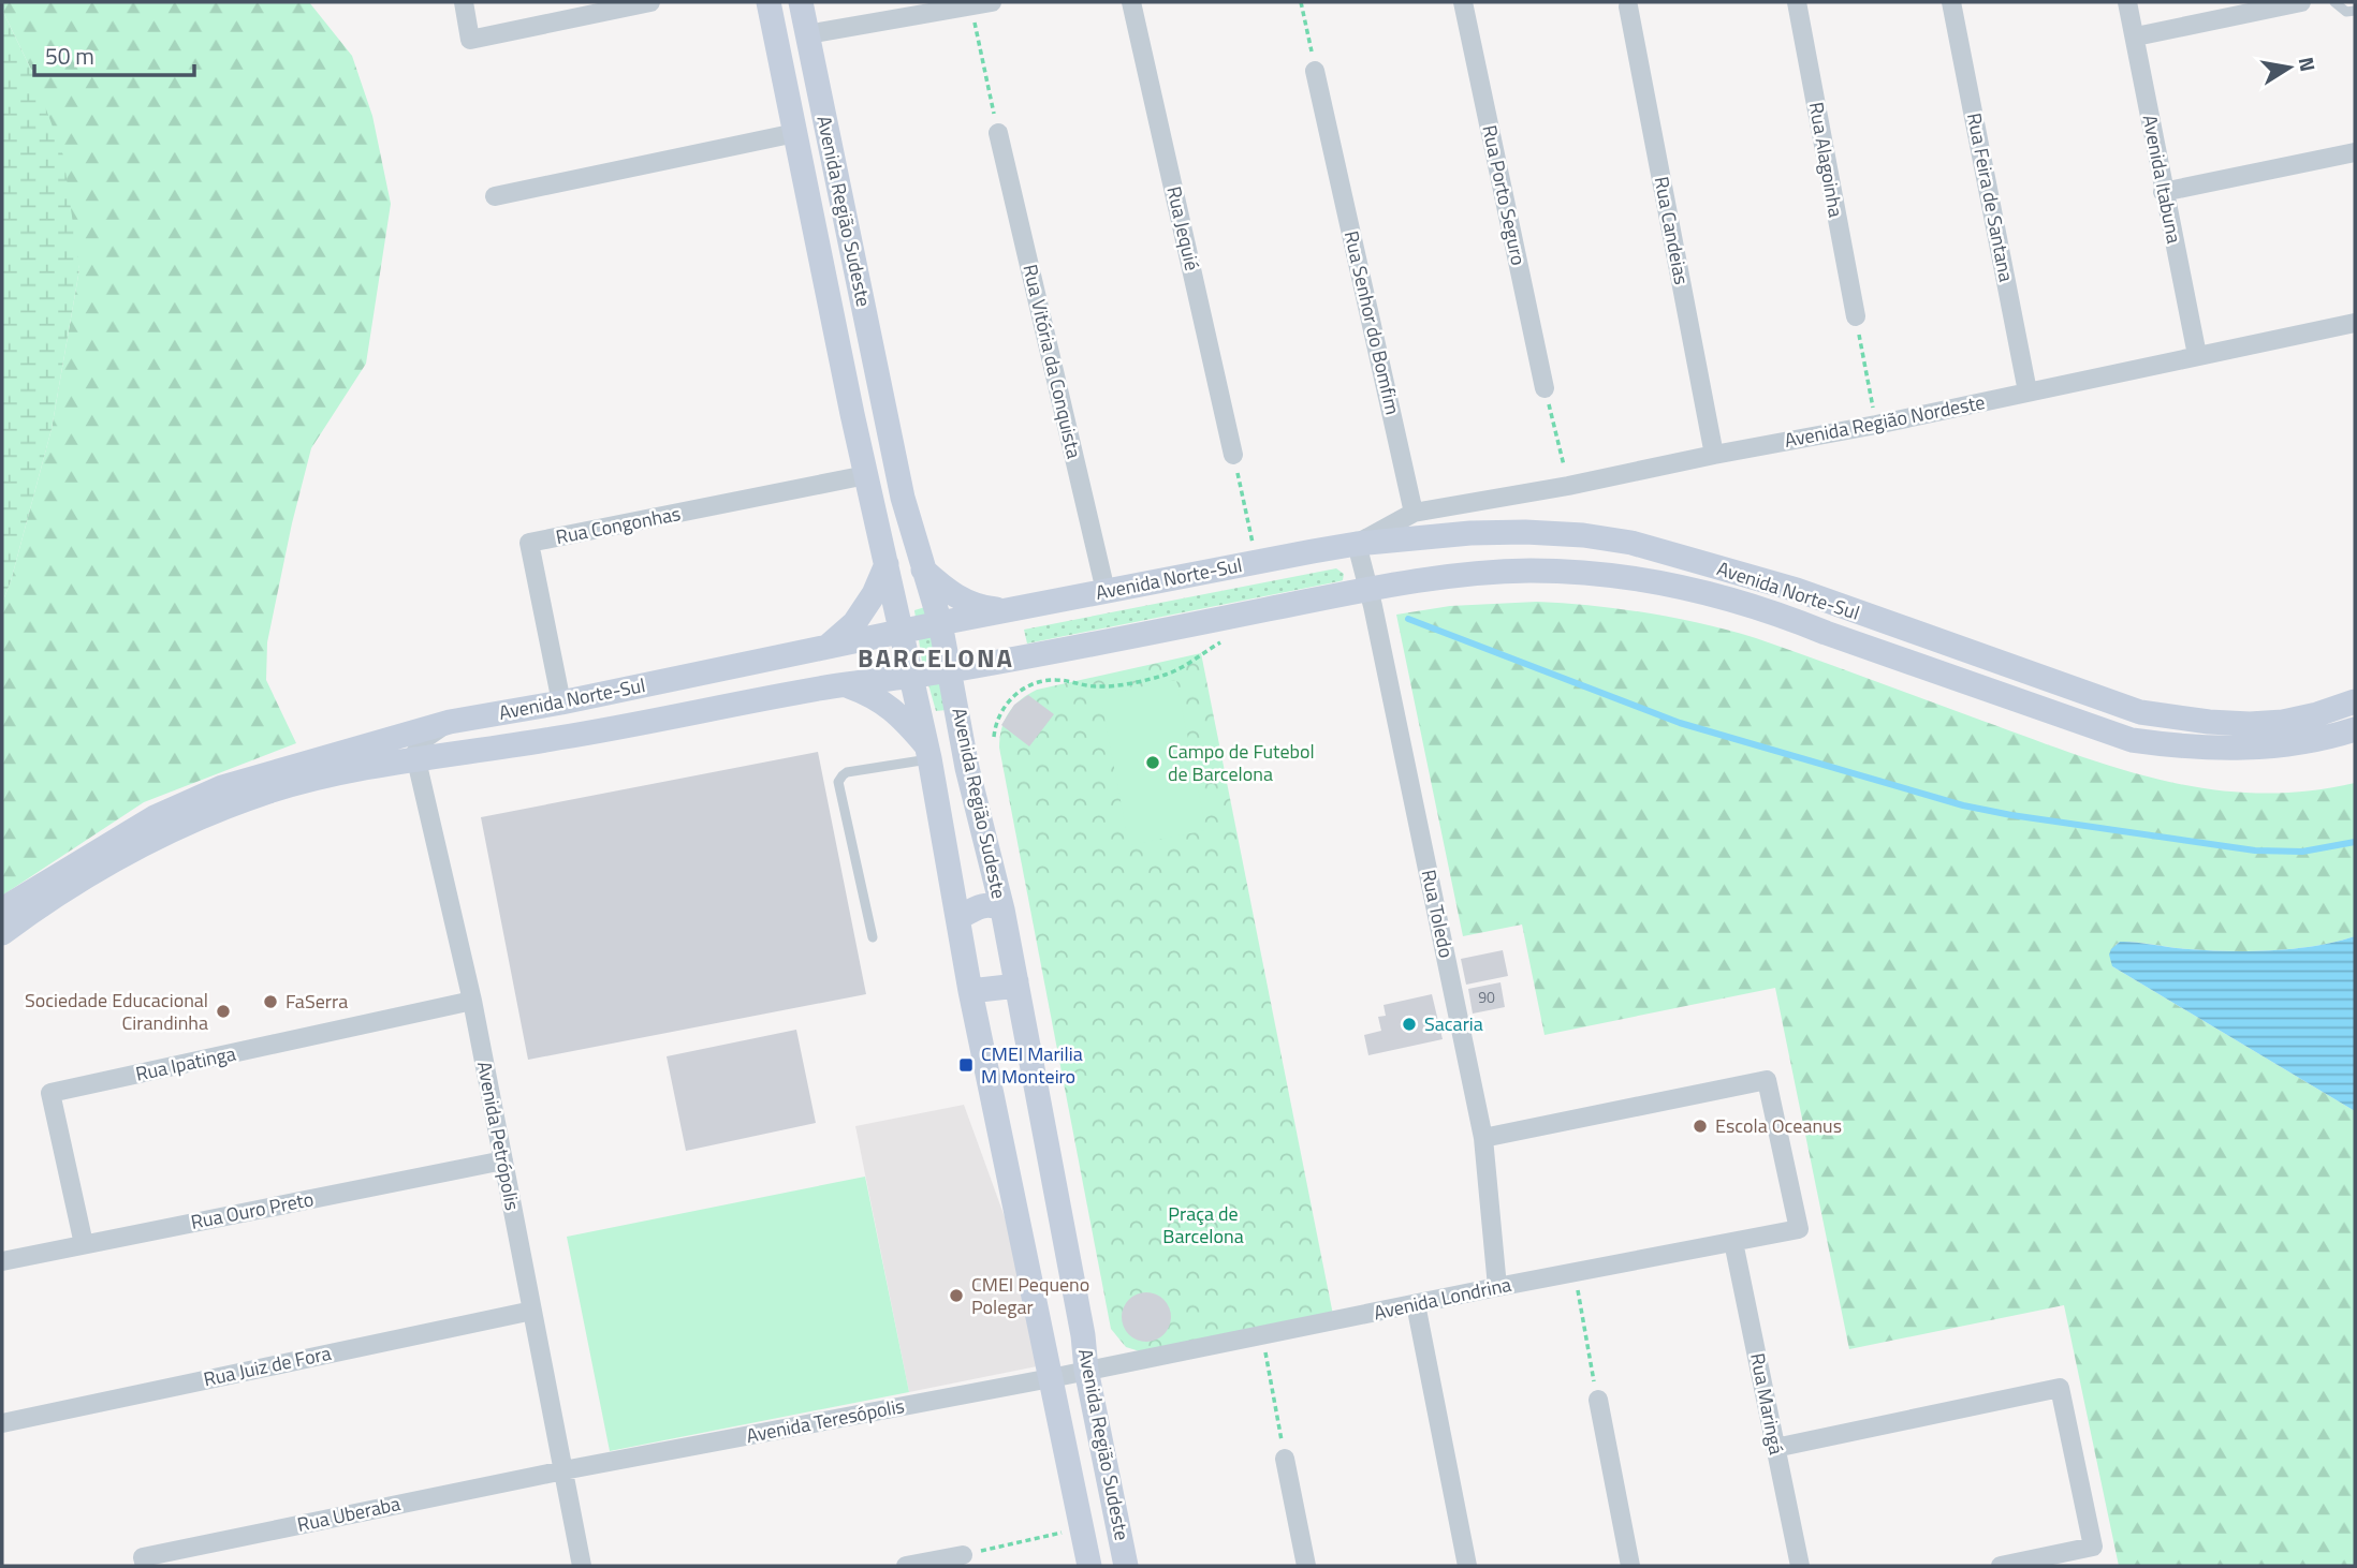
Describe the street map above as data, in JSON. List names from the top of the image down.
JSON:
{
  "streets": {
    "main road": ["Avenida Região Sudeste", "Avenida Norte-Sul"],
    "street": [
      "Rua Alagoinha",
      "Avenida Itabuna",
      "Rua Porto Seguro",
      "Rua Feira de Santana",
      "Rua Jequié",
      "Rua Candeias",
      "Rua Senhor do Bomfim",
      "Rua Vitória da Conquista",
      "Avenida Região Nordeste",
      "Rua Congonhas",
      "Rua Toledo",
      "Rua Ipatinga",
      "Avenida Petrópolis",
      "Rua Ouro Preto",
      "Avenida Londrina",
      "Rua Juiz de Fora",
      "Rua Maringá",
      "Avenida Teresópolis",
      "Rua Uberaba"
    ]
  },
  "crossings": [
    ["Avenida Itabuna", "Avenida Região Nordeste"],
    ["Rua Feira de Santana", "Avenida Região Nordeste"],
    ["Avenida Região Sudeste", "Rua Congonhas"],
    ["Avenida Região Sudeste", "Avenida Norte-Sul"],
    ["Avenida Região Sudeste", "Avenida Londrina"],
    ["Avenida Região Sudeste", "Avenida Teresópolis"],
    ["Rua Candeias", "Avenida Região Nordeste"],
    ["Rua Senhor do Bomfim", "Avenida Região Nordeste"],
    ["Rua Vitória da Conquista", "Avenida Norte-Sul"],
    ["Rua Congonhas", "Avenida Norte-Sul"],
    ["Avenida Norte-Sul", "Rua Toledo"],
    ["Avenida Norte-Sul", "Avenida Petrópolis"],
    ["Rua Toledo", "Avenida Londrina"],
    ["Rua Ipatinga", "Avenida Petrópolis"],
    ["Rua Ipatinga", "Rua Ouro Preto"],
    ["Avenida Petrópolis", "Rua Ouro Preto"],
    ["Avenida Petrópolis", "Rua Juiz de Fora"],
    ["Avenida Petrópolis", "Avenida Teresópolis"],
    ["Avenida Petrópolis", "Rua Uberaba"],
    ["Avenida Londrina", "Rua Maringá"],
    ["Avenida Londrina", "Avenida Teresópolis"],
    ["Avenida Teresópolis", "Rua Uberaba"]
  ],
  "districts": ["BARCELONA"],
  "parks": ["Praça de Barcelona"],
  "places": {
    "other": [
      "Campo de Futebol de Barcelona",
      "FaSerra",
      "Sociedade Educacional Cirandinha",
      "Sacaria",
      "Escola Oceanus",
      "CMEI Pequeno Polegar"
    ],
    "transit": ["CMEI Marilia M Monteiro"]
  },
  "house_numbers": ["90"],
  "scale_bar": "50 m",
  "north": "right"
}
